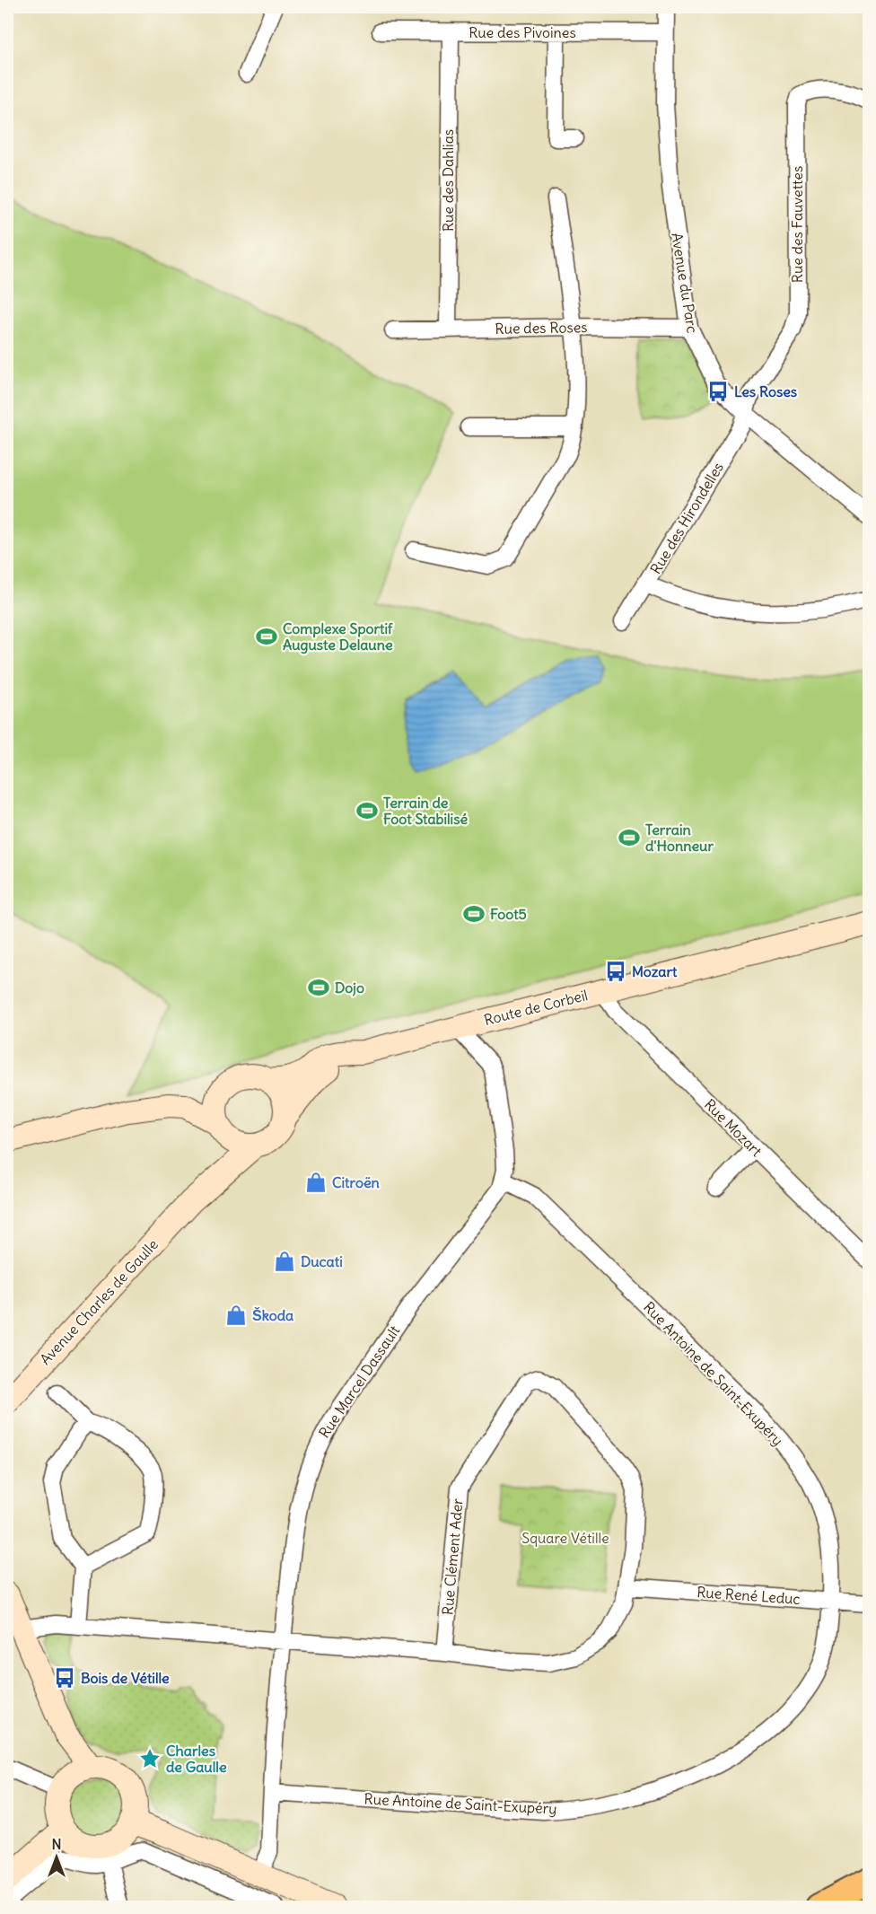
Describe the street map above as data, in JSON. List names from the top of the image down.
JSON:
{
  "streets": {
    "main road": ["Route de Corbeil", "Avenue Charles de Gaulle"],
    "street": [
      "Rue des Pivoines",
      "Rue des Dahlias",
      "Rue des Fauvettes",
      "Avenue du Parc",
      "Rue des Roses",
      "Rue des Hirondelles",
      "Rue Mozart",
      "Rue Antoine de Saint-Exupéry",
      "Rue Marcel Dassault",
      "Rue Clément Ader",
      "Rue René Leduc"
    ]
  },
  "crossings": [
    ["Rue des Pivoines", "Rue des Dahlias"],
    ["Rue des Pivoines", "Avenue du Parc"],
    ["Rue des Dahlias", "Rue des Roses"],
    ["Rue des Fauvettes", "Avenue du Parc"],
    ["Rue des Fauvettes", "Rue des Hirondelles"],
    ["Avenue du Parc", "Rue des Roses"],
    ["Avenue du Parc", "Rue des Hirondelles"],
    ["Route de Corbeil", "Rue Mozart"],
    ["Route de Corbeil", "Avenue Charles de Gaulle"],
    ["Route de Corbeil", "Rue Marcel Dassault"],
    ["Rue Antoine de Saint-Exupéry", "Rue Marcel Dassault"],
    ["Rue Antoine de Saint-Exupéry", "Rue René Leduc"],
    ["Rue Marcel Dassault", "Rue Clément Ader"],
    ["Rue Clément Ader", "Rue René Leduc"]
  ],
  "parks": ["Square Vétille"],
  "places": {
    "bus stop": ["Les Roses", "Mozart", "Bois de Vétille"],
    "sports": [
      "Complexe Sportif Auguste Delaune",
      "Terrain de Foot Stabilisé",
      "Terrain d'Honneur",
      "Foot5",
      "Dojo"
    ],
    "shop": ["Citroën", "Ducati", "Škoda"],
    "place": ["Charles de Gaulle"]
  },
  "north": "top"
}
